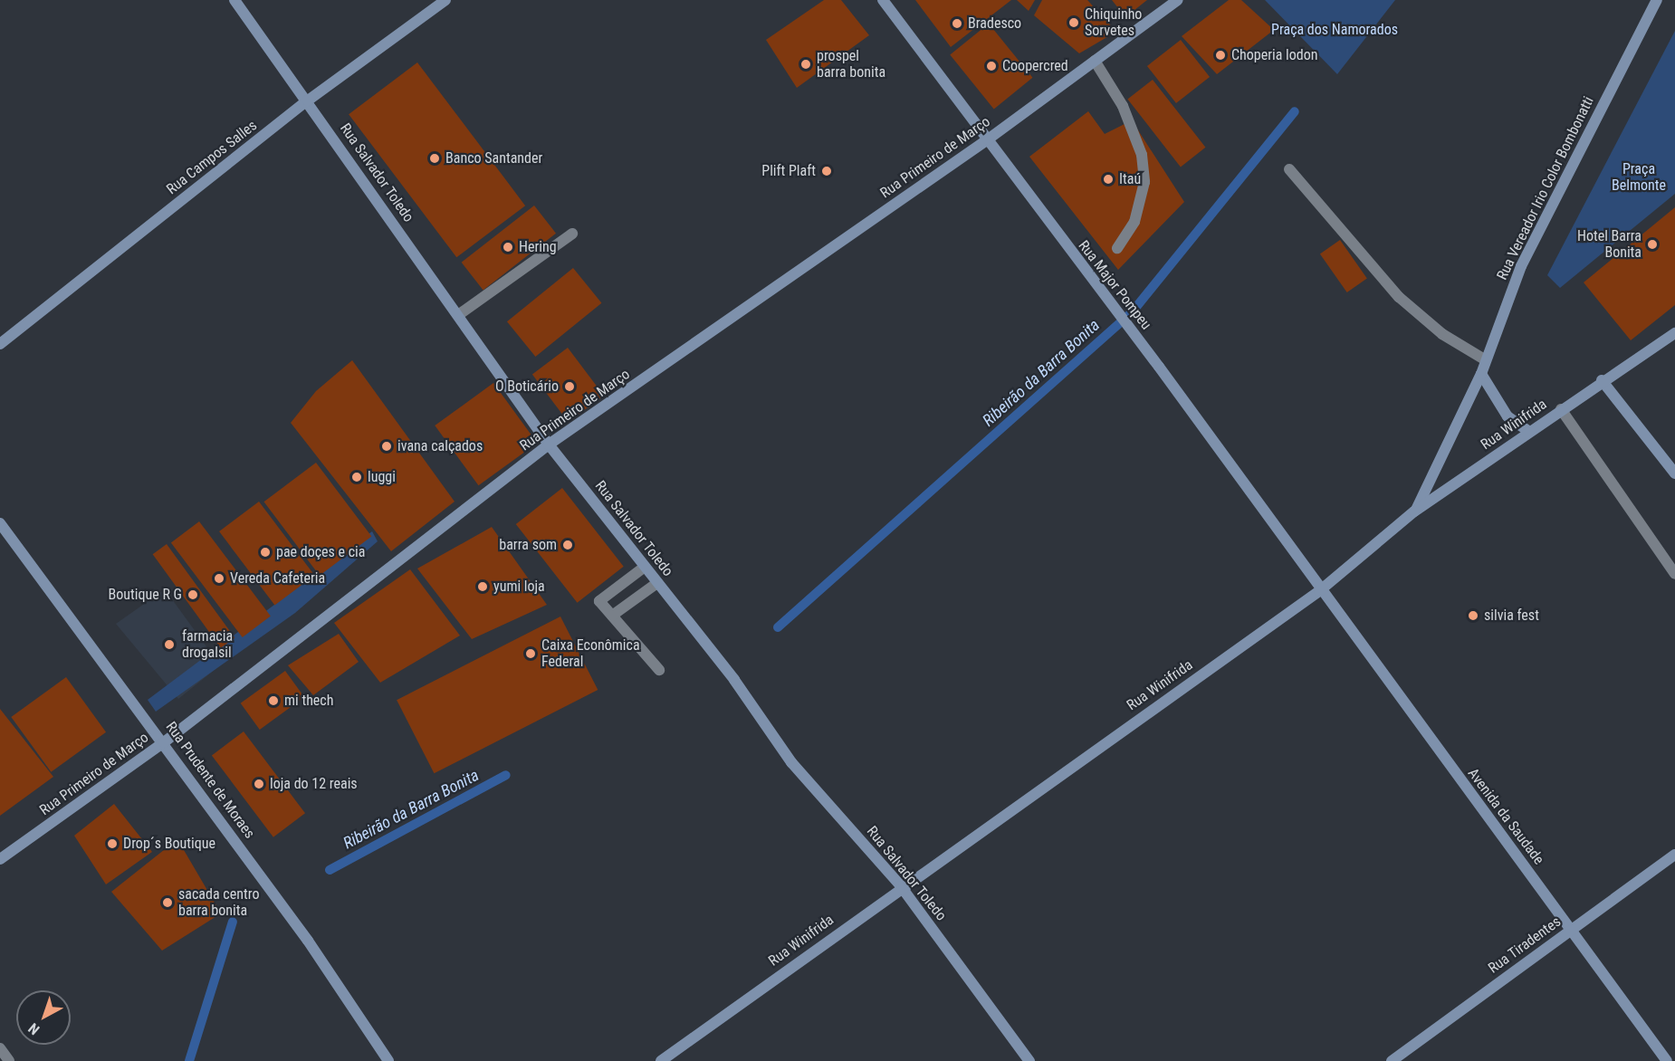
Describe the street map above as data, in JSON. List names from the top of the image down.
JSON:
{
  "streets": {
    "street": [
      "Rua Campos Salles",
      "Rua Primeiro de Março",
      "Rua Salvador Toledo",
      "Rua Vereador Irio Color Bombonatti",
      "Rua Major Pompeu",
      "Rua Winifrida",
      "Rua Prudente de Moraes",
      "Avenida da Saudade",
      "Rua Tiradentes"
    ]
  },
  "crossings": [
    ["Rua Campos Salles", "Rua Salvador Toledo"],
    ["Rua Primeiro de Março", "Rua Salvador Toledo"],
    ["Rua Primeiro de Março", "Rua Major Pompeu"],
    ["Rua Primeiro de Março", "Rua Prudente de Moraes"],
    ["Rua Salvador Toledo", "Rua Winifrida"],
    ["Rua Vereador Irio Color Bombonatti", "Rua Winifrida"],
    ["Rua Major Pompeu", "Rua Winifrida"],
    ["Rua Major Pompeu", "Avenida da Saudade"],
    ["Rua Winifrida", "Avenida da Saudade"],
    ["Avenida da Saudade", "Rua Tiradentes"]
  ],
  "water": ["Ribeirão da Barra Bonita"],
  "parks": ["Praça dos Namorados", "Praça Belmonte"],
  "places": [
    "Chiquinho Sorvetes",
    "Bradesco",
    "Choperia lodon",
    "prospel barra bonita",
    "Coopercred",
    "Banco Santander",
    "Plift Plaft",
    "Itaú",
    "Hotel Barra Bonita",
    "Hering",
    "O Boticário",
    "ivana calçados",
    "luggi",
    "barra som",
    "pae doçes e cia",
    "Vereda Cafeteria",
    "yumi loja",
    "Boutique R G",
    "silvia fest",
    "farmacia drogalsil",
    "Caixa Econômica Federal",
    "mi thech",
    "loja do 12 reais",
    "Drop´s Boutique",
    "sacada centro barra bonita"
  ],
  "north": "bottom left"
}
